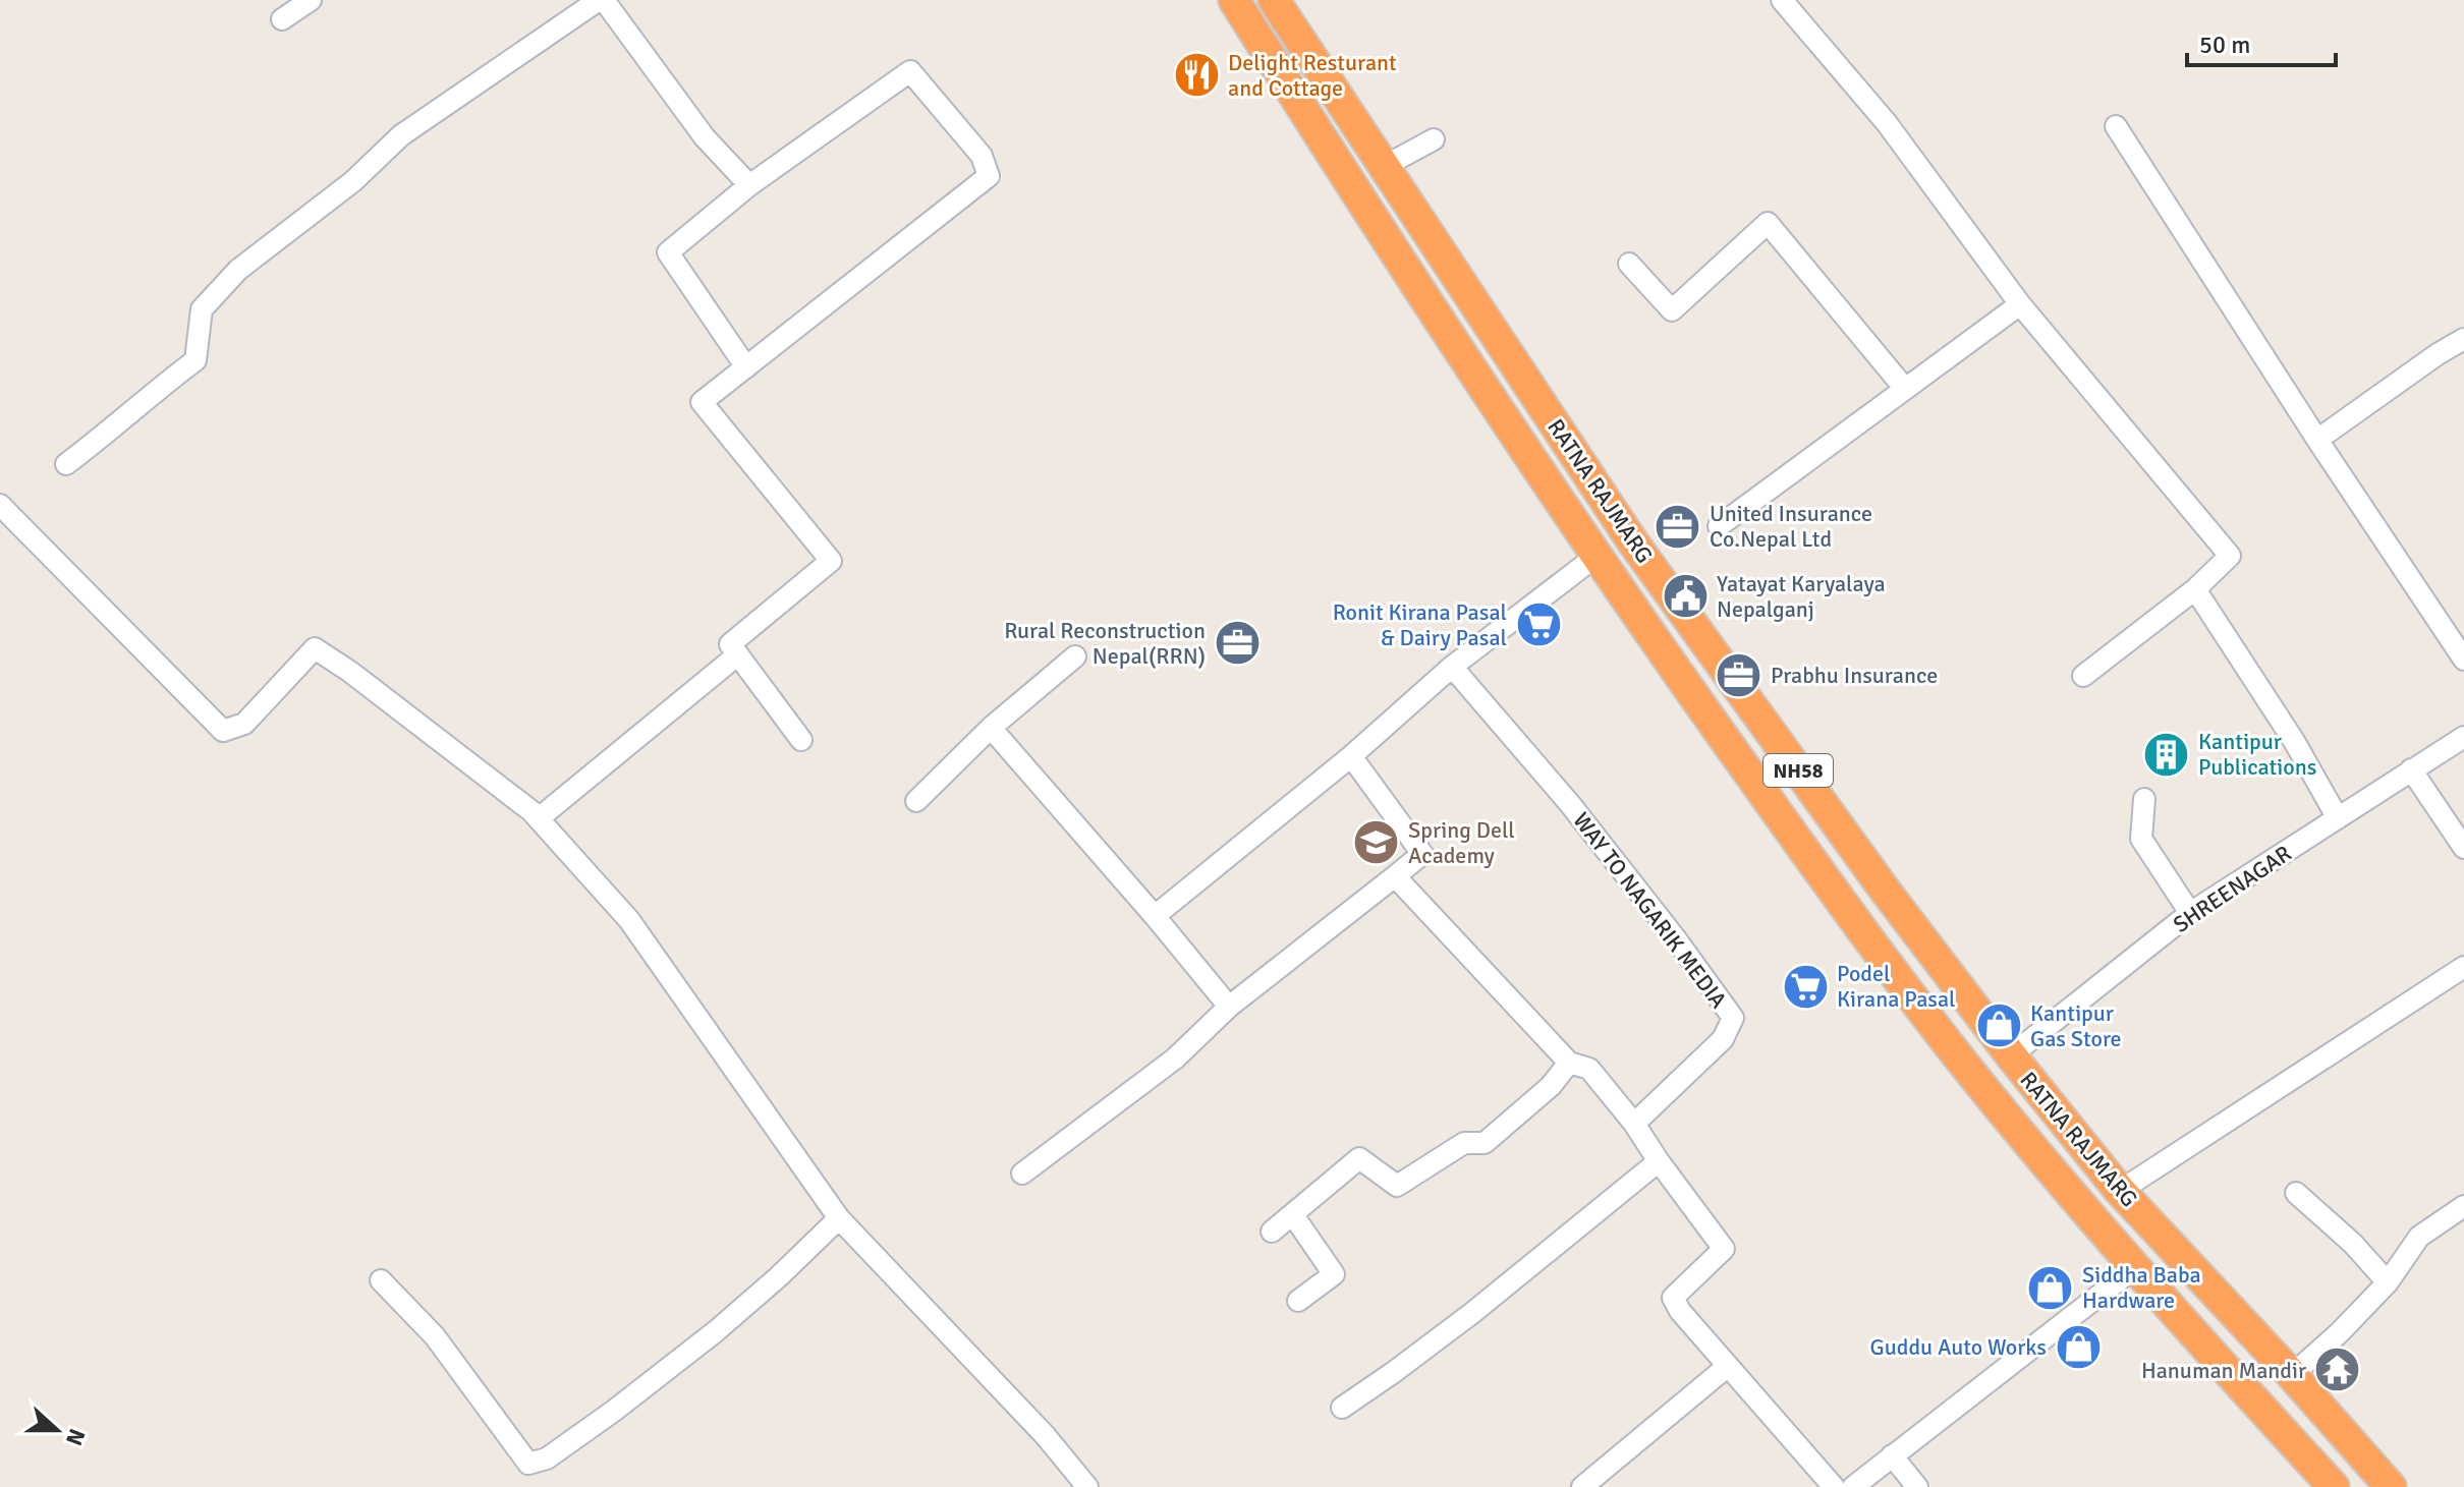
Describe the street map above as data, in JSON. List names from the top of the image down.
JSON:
{
  "streets": {
    "highway": ["RATNA RAJMARG", "NH58"],
    "street": ["SHREENAGAR", "WAY TO NAGARIK MEDIA"]
  },
  "crossings": [
    ["RATNA RAJMARG", "SHREENAGAR"]
  ],
  "places": {
    "restaurant": ["Delight Resturant and Cottage"],
    "office": ["United Insurance Co.Nepal Ltd", "Rural Reconstruction Nepal(RRN)", "Prabhu Insurance"],
    "public building": ["Yatayat Karyalaya Nepalganj"],
    "supermarket": ["Ronit Kirana Pasal & Dairy Pasal", "Podel Kirana Pasal"],
    "building": ["Kantipur Publications"],
    "school or university": ["Spring Dell Academy"],
    "shop": ["Kantipur Gas Store", "Siddha Baba Hardware", "Guddu Auto Works"],
    "temple": ["Hanuman Mandir"]
  },
  "scale_bar": "50 m",
  "north": "right"
}
